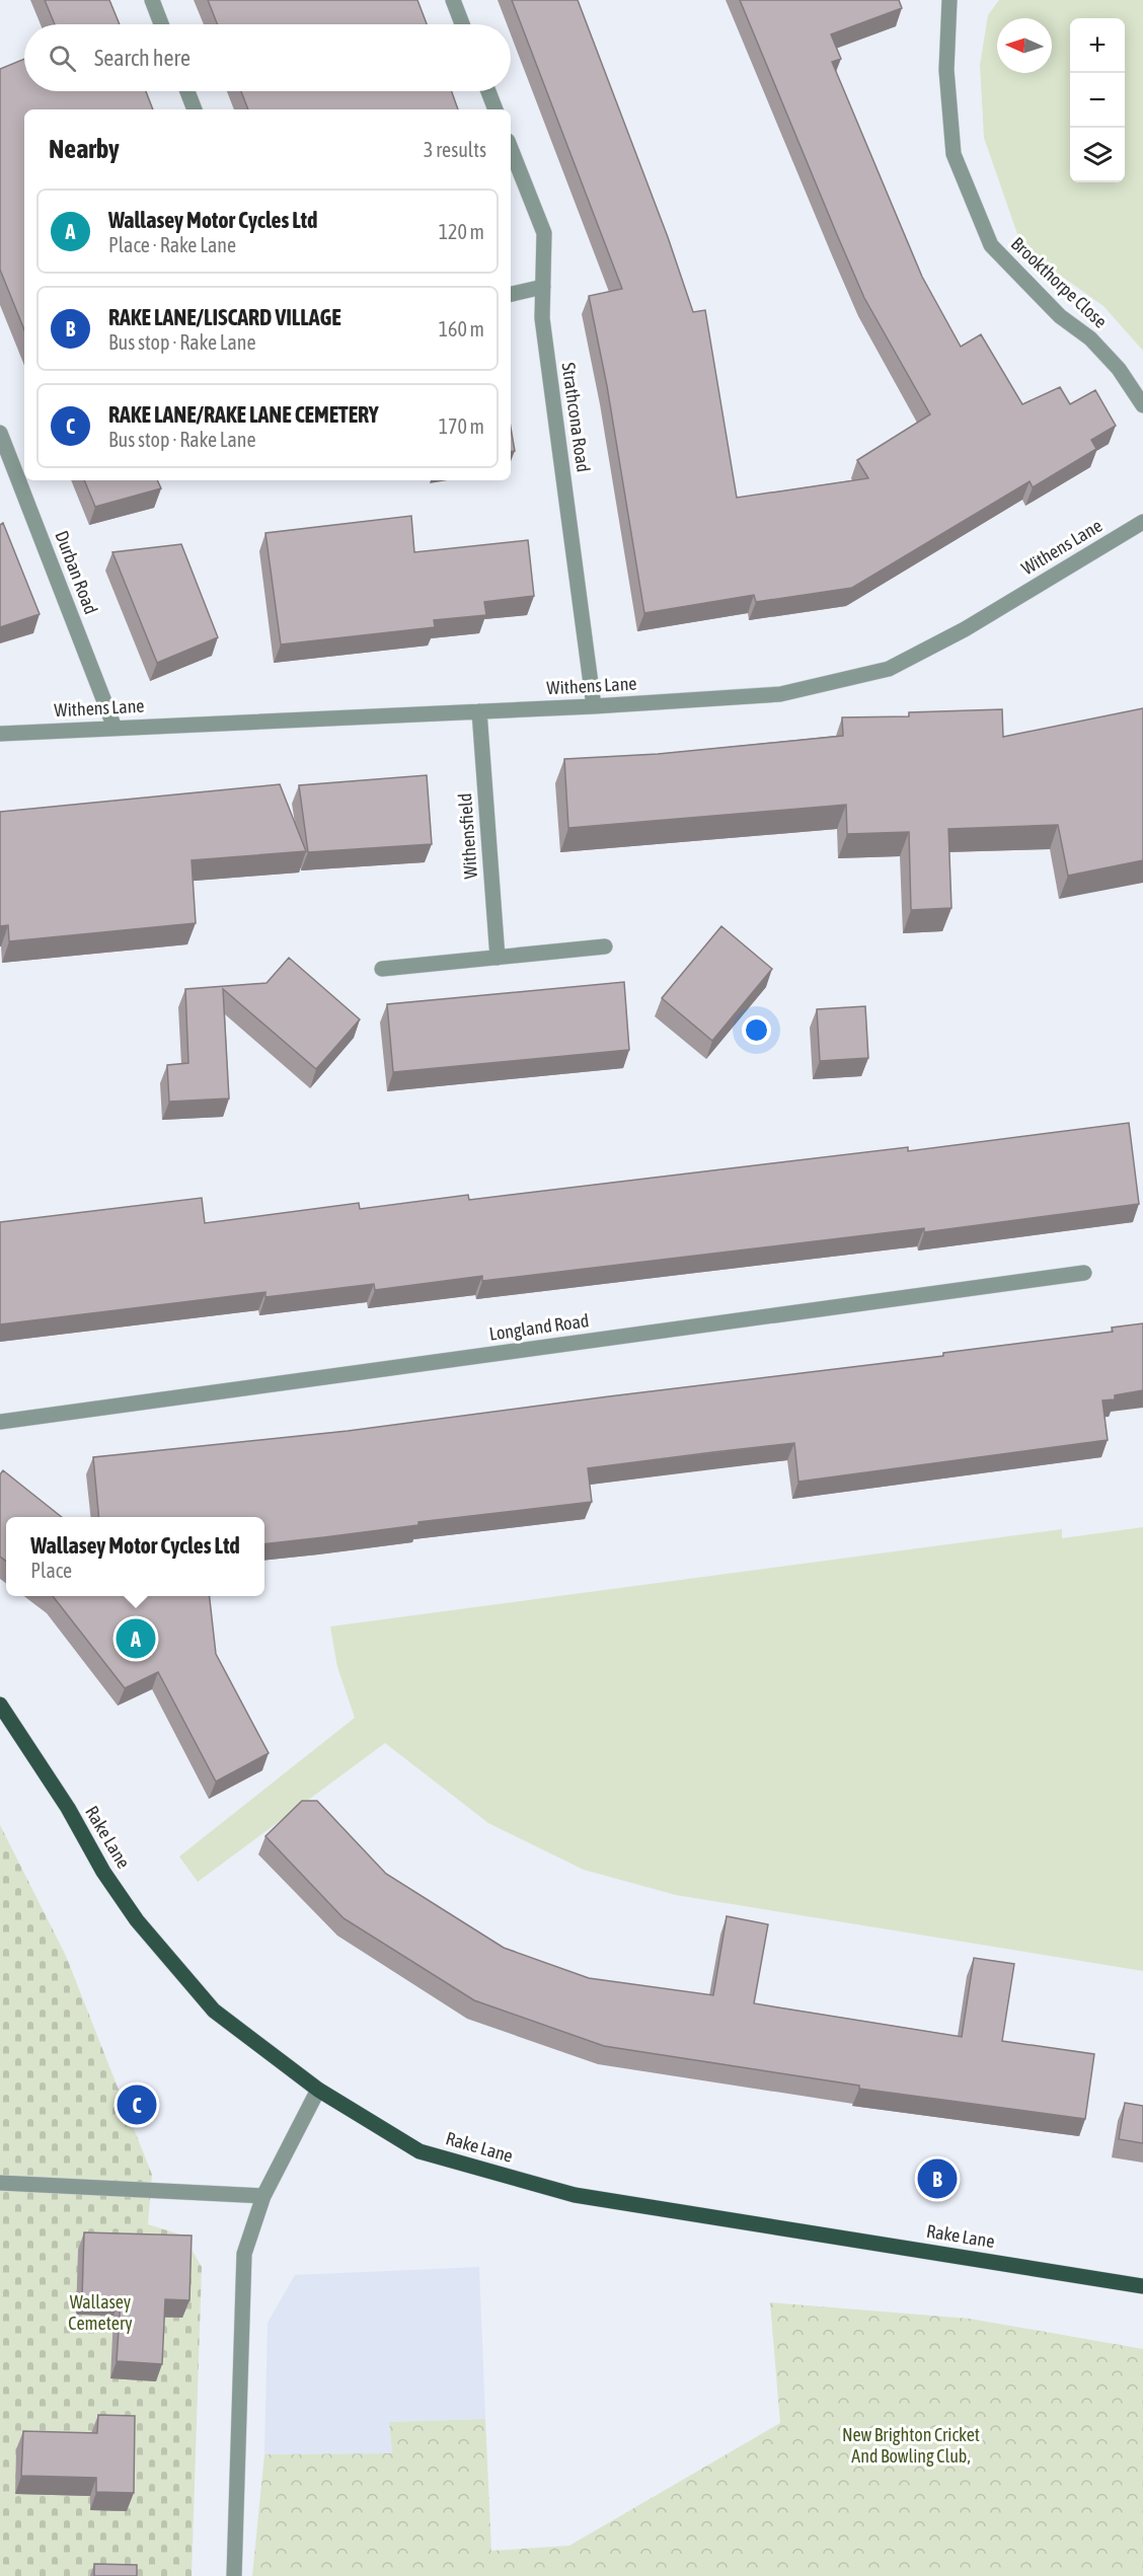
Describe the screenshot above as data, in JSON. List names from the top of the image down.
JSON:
{
  "streets": {
    "main road": ["Rake Lane"],
    "street": [
      "Brookthorpe Close",
      "Strathcona Road",
      "Withens Lane",
      "Durban Road",
      "Withensfield",
      "Longland Road"
    ]
  },
  "crossings": [
    ["Strathcona Road", "Withens Lane"],
    ["Withens Lane", "Durban Road"],
    ["Withens Lane", "Withensfield"]
  ],
  "parks": ["Wallasey Cemetery", "New Brighton Cricket And Bowling Club,"],
  "north": "left",
  "page": {
    "map_buttons": ["+", "−"],
    "search": "Search here",
    "heading": ["Nearby", "3 results"],
    "list": [
      {
        "mark": "A",
        "name": "Wallasey Motor Cycles Ltd",
        "note": "Place · Rake Lane",
        "value": "120 m"
      },
      {
        "mark": "B",
        "name": "RAKE LANE/LISCARD VILLAGE",
        "note": "Bus stop · Rake Lane",
        "value": "160 m"
      },
      {
        "mark": "C",
        "name": "RAKE LANE/RAKE LANE CEMETERY",
        "note": "Bus stop · Rake Lane",
        "value": "170 m"
      }
    ],
    "popup": ["Wallasey Motor Cycles Ltd", "Place"],
    "pins": ["A", "C", "B"]
  }
}
